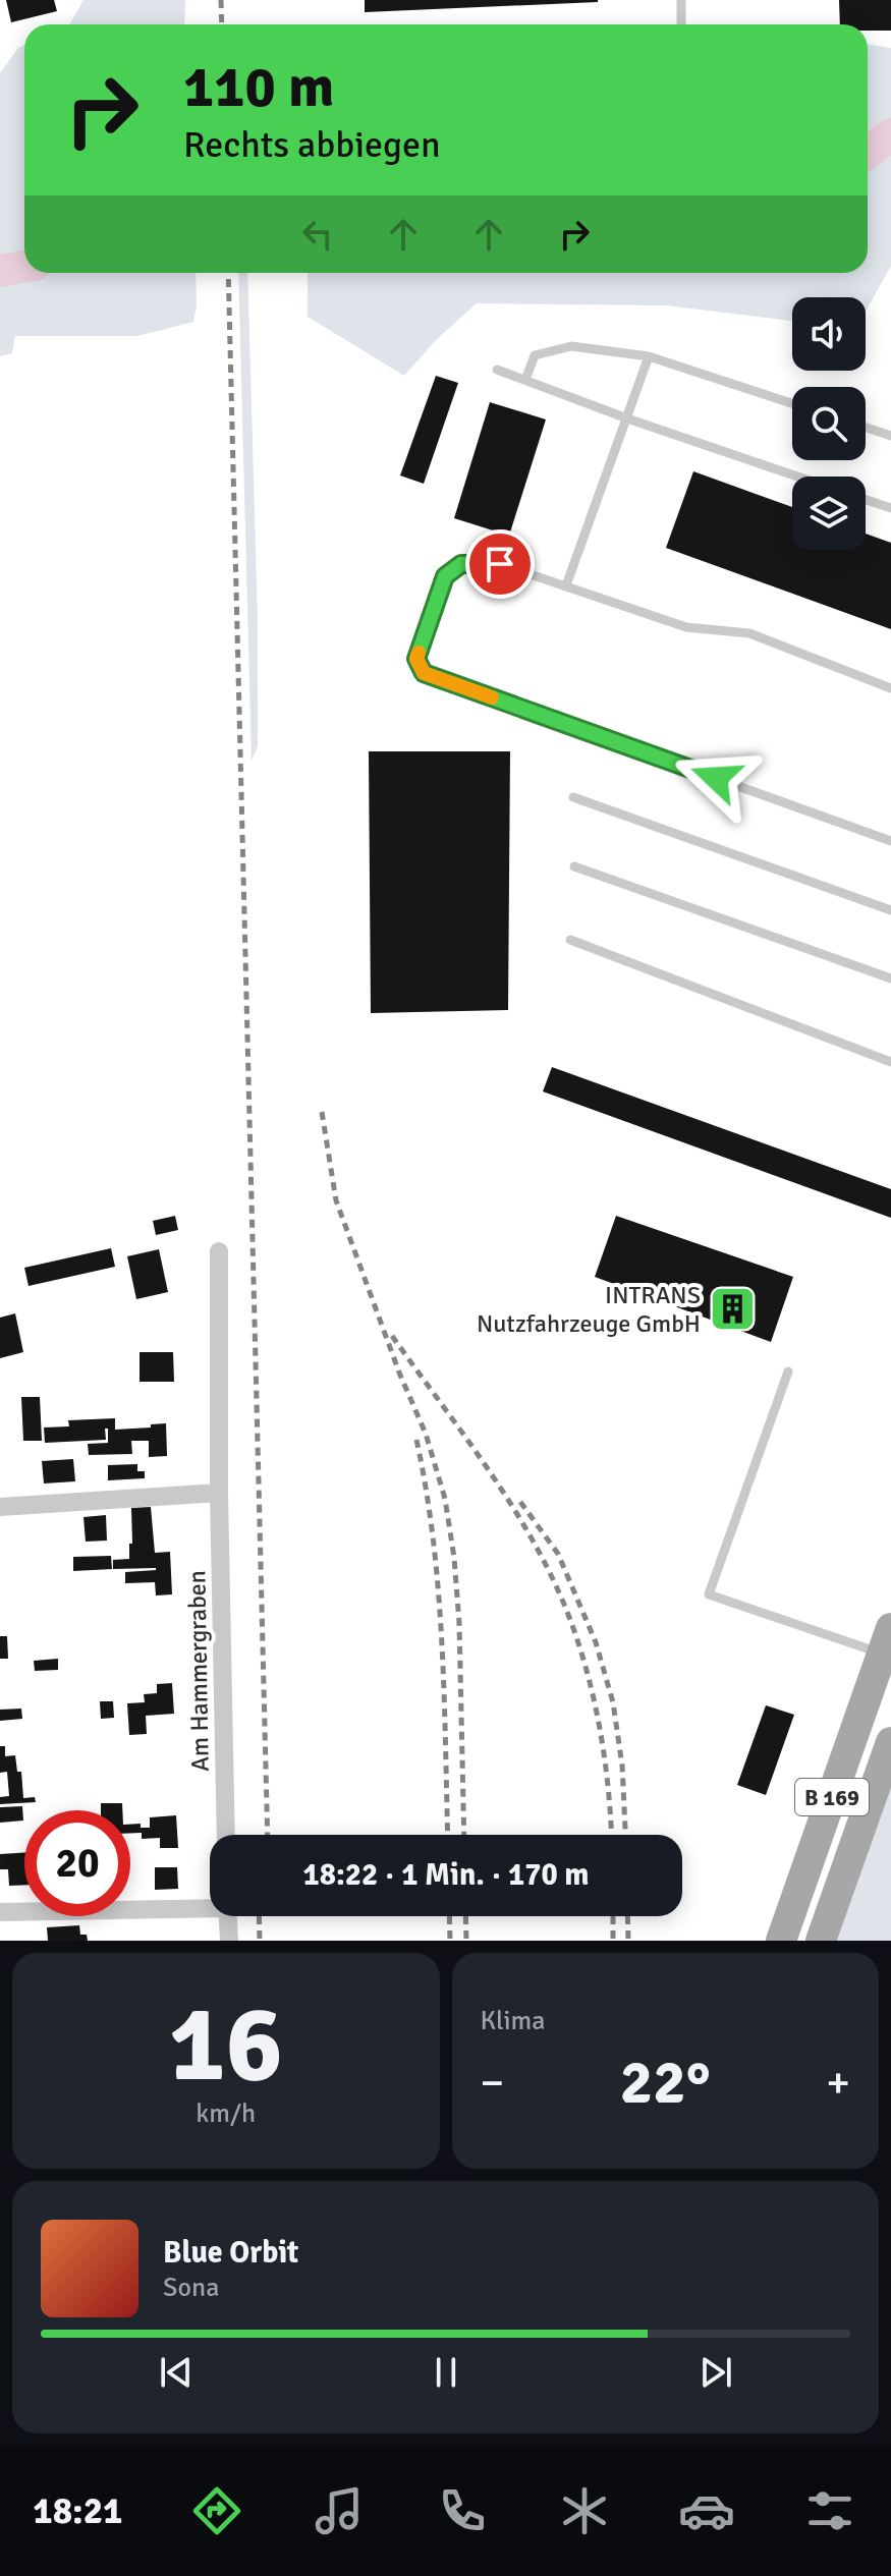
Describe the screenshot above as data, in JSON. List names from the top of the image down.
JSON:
{
  "streets": {
    "main road": ["B 169"],
    "street": ["Am Hammergraben"]
  },
  "places": {
    "building": ["INTRANS Nutzfahrzeuge GmbH"]
  },
  "page": {
    "turn": ["110 m", "Rechts abbiegen"],
    "limit": "20",
    "trip": "18:22 · 1 Min. · 170 m",
    "tile": [
      ["16", "km/h"],
      "Klima"
    ],
    "heat": ["−", "22°", "+"],
    "song": ["Blue Orbit", "Sona"],
    "tabs": "18:21"
  }
}
